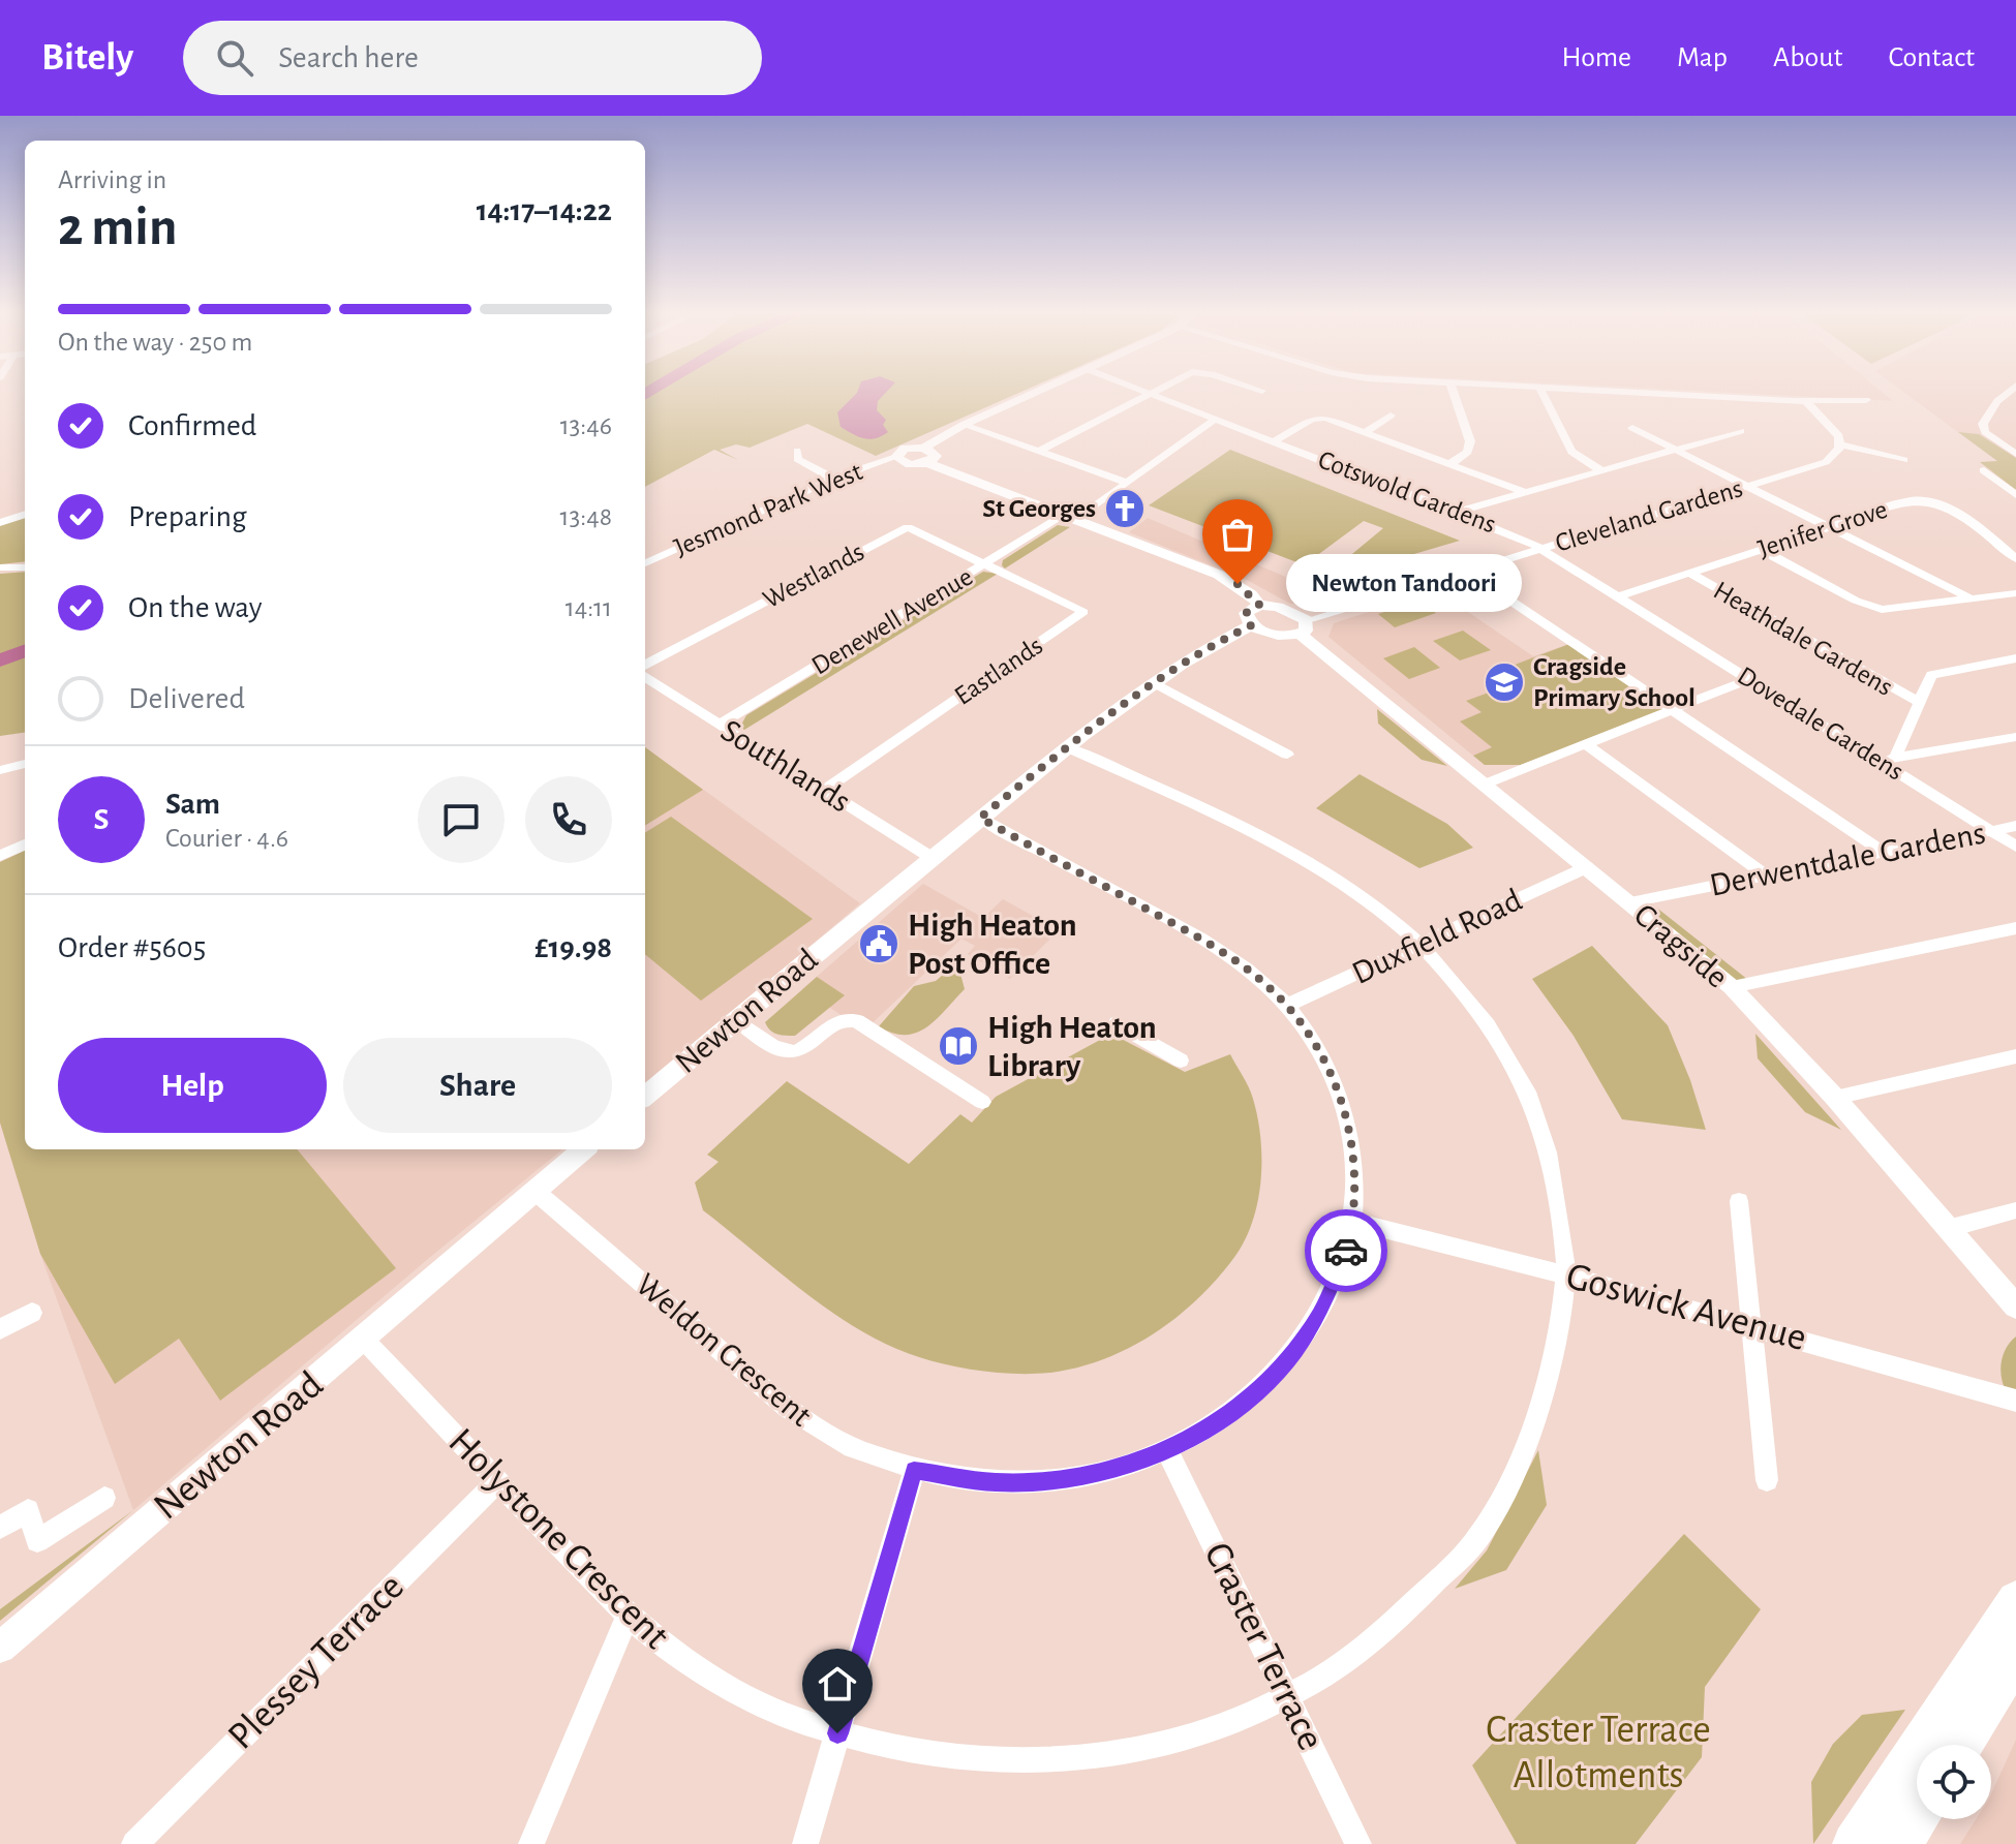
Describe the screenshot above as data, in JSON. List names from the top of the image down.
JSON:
{
  "streets": {
    "street": [
      "Cotswold Gardens",
      "Jesmond Park West",
      "Cleveland Gardens",
      "Jenifer Grove",
      "Westlands",
      "Denewell Avenue",
      "Heathdale Gardens",
      "Eastlands",
      "Dovedale Gardens",
      "Southlands",
      "Derwentdale Gardens",
      "Duxfield Road",
      "Cragside",
      "Newton Road",
      "Goswick Avenue",
      "Weldon Crescent",
      "Holystone Crescent",
      "Craster Terrace",
      "Plessey Terrace"
    ]
  },
  "crossings": [
    ["Cotswold Gardens", "Cleveland Gardens"],
    ["Cotswold Gardens", "Denewell Avenue"],
    ["Cotswold Gardens", "Dovedale Gardens"],
    ["Cleveland Gardens", "Dovedale Gardens"],
    ["Cleveland Gardens", "Cragside"],
    ["Jenifer Grove", "Heathdale Gardens"],
    ["Jenifer Grove", "Dovedale Gardens"],
    ["Westlands", "Denewell Avenue"],
    ["Westlands", "Eastlands"],
    ["Denewell Avenue", "Eastlands"],
    ["Denewell Avenue", "Southlands"],
    ["Eastlands", "Southlands"],
    ["Dovedale Gardens", "Derwentdale Gardens"],
    ["Southlands", "Newton Road"],
    ["Derwentdale Gardens", "Cragside"],
    ["Duxfield Road", "Cragside"],
    ["Duxfield Road", "Weldon Crescent"],
    ["Duxfield Road", "Holystone Crescent"],
    ["Newton Road", "Weldon Crescent"],
    ["Newton Road", "Holystone Crescent"],
    ["Goswick Avenue", "Weldon Crescent"],
    ["Goswick Avenue", "Holystone Crescent"],
    ["Weldon Crescent", "Craster Terrace"],
    ["Holystone Crescent", "Craster Terrace"],
    ["Holystone Crescent", "Plessey Terrace"]
  ],
  "parks": ["Craster Terrace Allotments"],
  "places": {
    "church": ["St Georges"],
    "other": ["Newton Tandoori"],
    "school or university": ["Cragside Primary School"],
    "public building": ["High Heaton Post Office"],
    "library": ["High Heaton Library"]
  },
  "page": {
    "header": "Bitely",
    "search": "Search here",
    "nav": [
      "Home",
      "Map",
      "About",
      "Contact"
    ],
    "heading": ["2 min", "Arriving in", "14:17–14:22"],
    "panel": [
      "Sam",
      "Courier · 4.6",
      "Order #5605",
      "£19.98"
    ],
    "bar": "On the way · 250 m",
    "list": [
      ["Confirmed", "13:46"],
      ["Preparing", "13:48"],
      ["On the way", "14:11"],
      "Delivered"
    ],
    "bubble": "Newton Tandoori",
    "round": "S",
    "buttons": ["Help", "Share"]
  }
}
